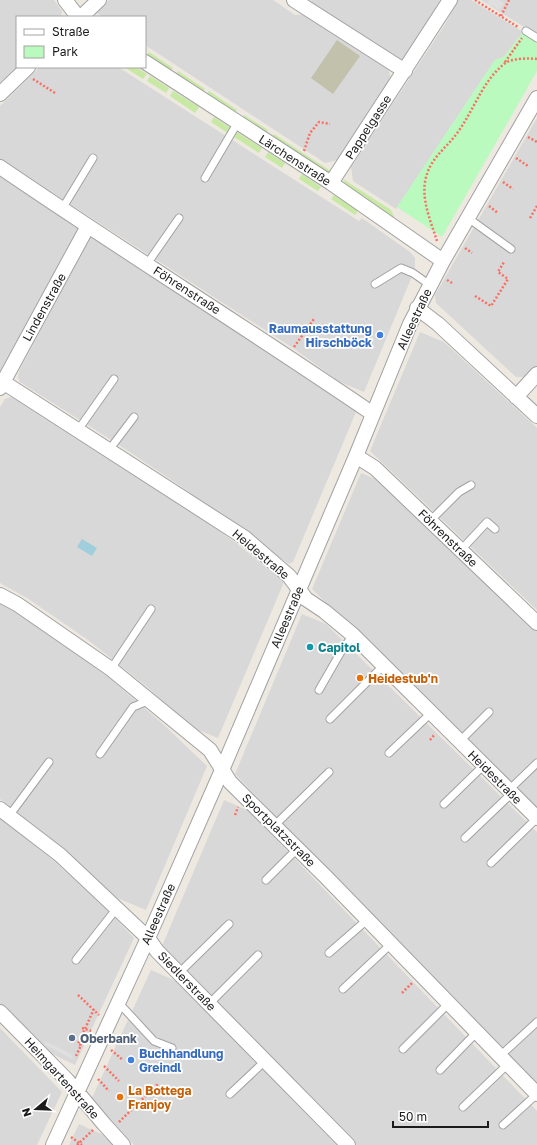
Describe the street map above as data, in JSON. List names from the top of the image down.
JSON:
{
  "streets": {
    "street": [
      "Pappelgasse",
      "Lärchenstraße",
      "Föhrenstraße",
      "Lindenstraße",
      "Alleestraße",
      "Heidestraße",
      "Sportplatzstraße",
      "Siedlerstraße",
      "Heimgartenstraße"
    ]
  },
  "crossings": [
    ["Pappelgasse", "Lärchenstraße"],
    ["Lärchenstraße", "Alleestraße"],
    ["Föhrenstraße", "Lindenstraße"],
    ["Föhrenstraße", "Alleestraße"],
    ["Lindenstraße", "Heidestraße"],
    ["Alleestraße", "Heidestraße"],
    ["Alleestraße", "Sportplatzstraße"],
    ["Alleestraße", "Siedlerstraße"],
    ["Alleestraße", "Heimgartenstraße"]
  ],
  "places": [
    "Raumausstattung Hirschböck",
    "Capitol",
    "Heidestub'n",
    "Oberbank",
    "Buchhandlung Greindl",
    "La Bottega Franjoy"
  ],
  "legend": ["Straße", "Park"],
  "scale_bar": "50 m",
  "north": "left"
}
